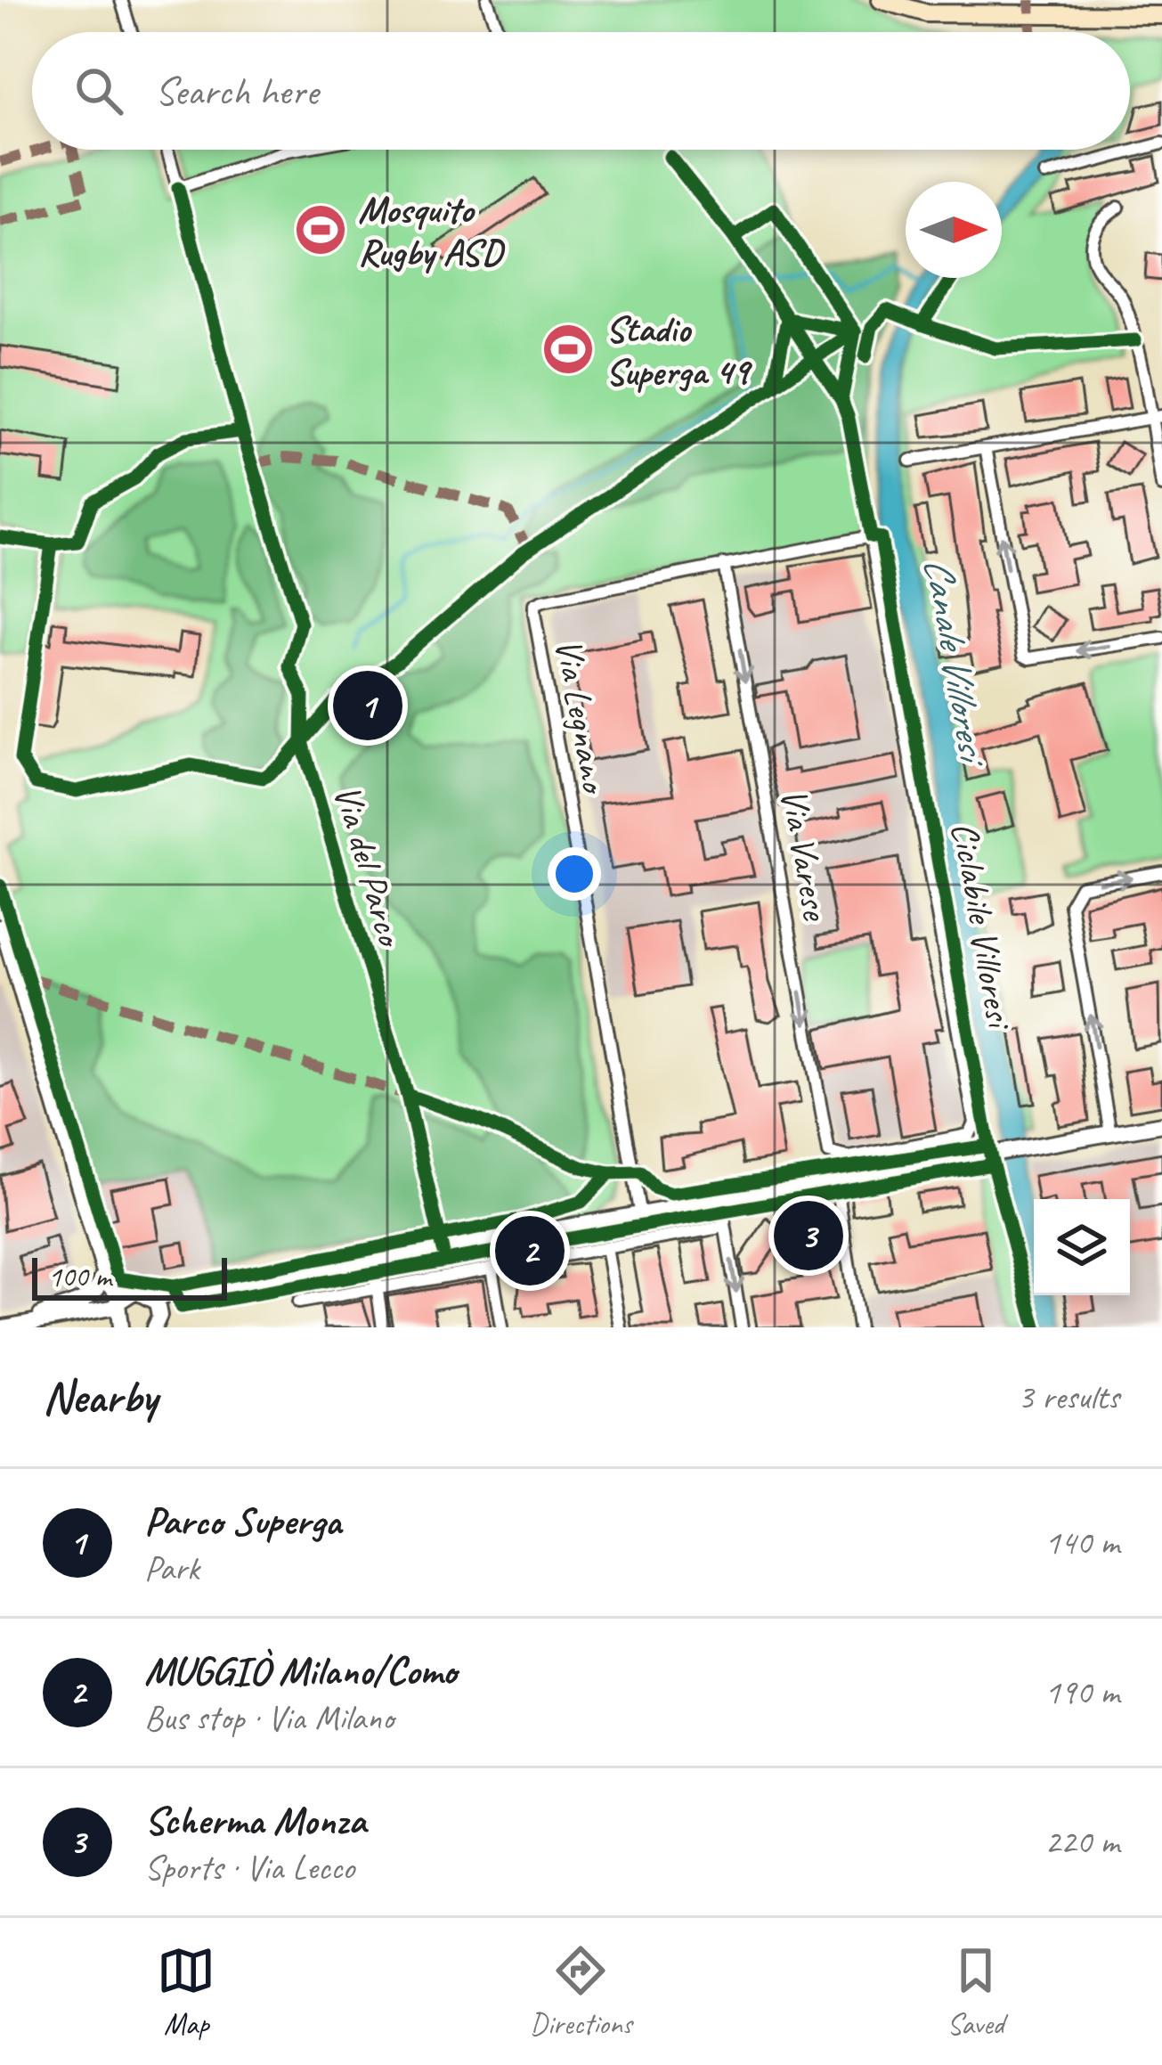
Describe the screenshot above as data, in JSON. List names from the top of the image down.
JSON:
{
  "streets": {
    "street": ["Via Legnano", "Via Varese"],
    "cycle path": ["Via del Parco", "Ciclabile Villoresi"]
  },
  "crossings": [
    ["Via Legnano", "Via Varese"]
  ],
  "water": ["Canale Villoresi"],
  "places": {
    "sports": ["Mosquito Rugby ASD", "Stadio Superga 49"]
  },
  "scale_bar": "100 m",
  "north": "right",
  "page": {
    "search": "Search here",
    "pins": ["1", "3", "2"],
    "scale": "100 m",
    "heading": ["Nearby", "3 results"],
    "list": [
      {
        "mark": "1",
        "name": "Parco Superga",
        "note": "Park",
        "value": "140 m"
      },
      {
        "mark": "2",
        "name": "MUGGIÒ Milano/Como",
        "note": "Bus stop · Via Milano",
        "value": "190 m"
      },
      {
        "mark": "3",
        "name": "Scherma Monza",
        "note": "Sports · Via Lecco",
        "value": "220 m"
      }
    ],
    "nav": ["Map", "Directions", "Saved"]
  }
}
